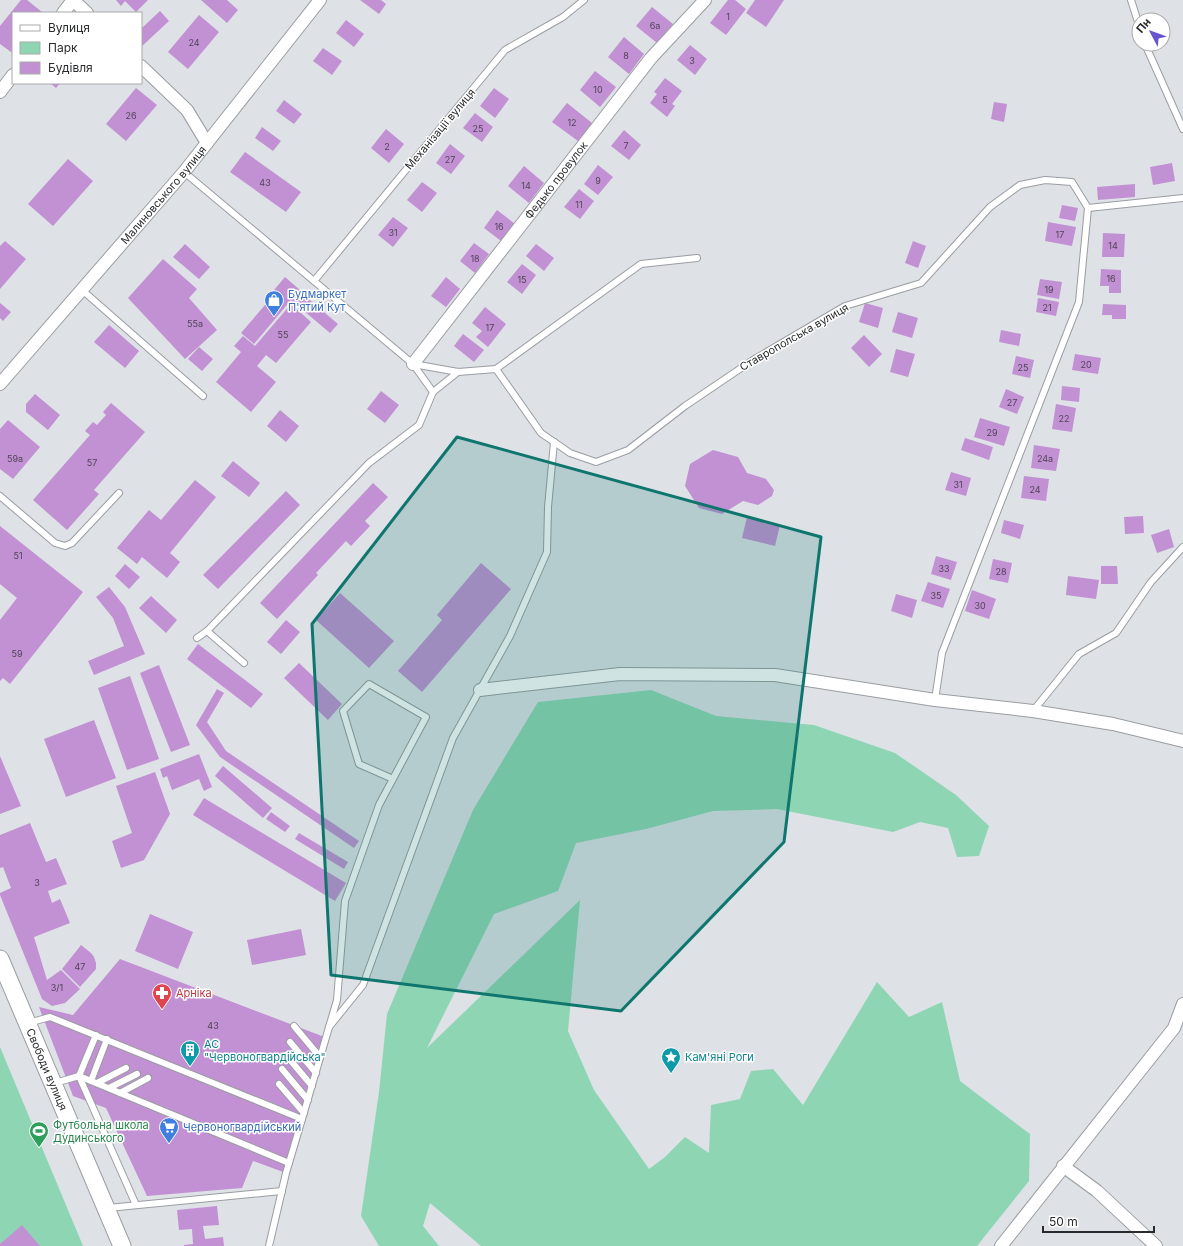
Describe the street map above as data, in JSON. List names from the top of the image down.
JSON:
{
  "streets": {
    "main road": ["Свободи вулиця"],
    "street": ["Федько провулок", "Малиновського вулиця"],
    "lane": ["Механізації вулиця", "Ставрополська вулиця"]
  },
  "places": {
    "shop": ["Будмаркет П'ятий Кут"],
    "pharmacy": ["Арніка"],
    "building": ["АС \"Червоногвардійська\""],
    "place": ["Кам'яні Роги"],
    "supermarket": ["Червоногвардійський"],
    "sports": ["Футбольна школа Дудинського"]
  },
  "house_numbers": [
    "1",
    "6а",
    "24",
    "8",
    "3",
    "10",
    "5",
    "26",
    "12",
    "25",
    "7",
    "2",
    "27",
    "9",
    "43",
    "14",
    "11",
    "16",
    "31",
    "17",
    "14",
    "18",
    "16",
    "15",
    "19",
    "21",
    "55а",
    "17",
    "55",
    "20",
    "25",
    "27",
    "22",
    "29",
    "59а",
    "24а",
    "57",
    "31",
    "24",
    "51",
    "33",
    "28",
    "35",
    "30",
    "59",
    "3",
    "47",
    "3/1",
    "43"
  ],
  "legend": ["Вулиця", "Парк", "Будівля"],
  "scale_bar": "50 m",
  "north": "top left"
}
